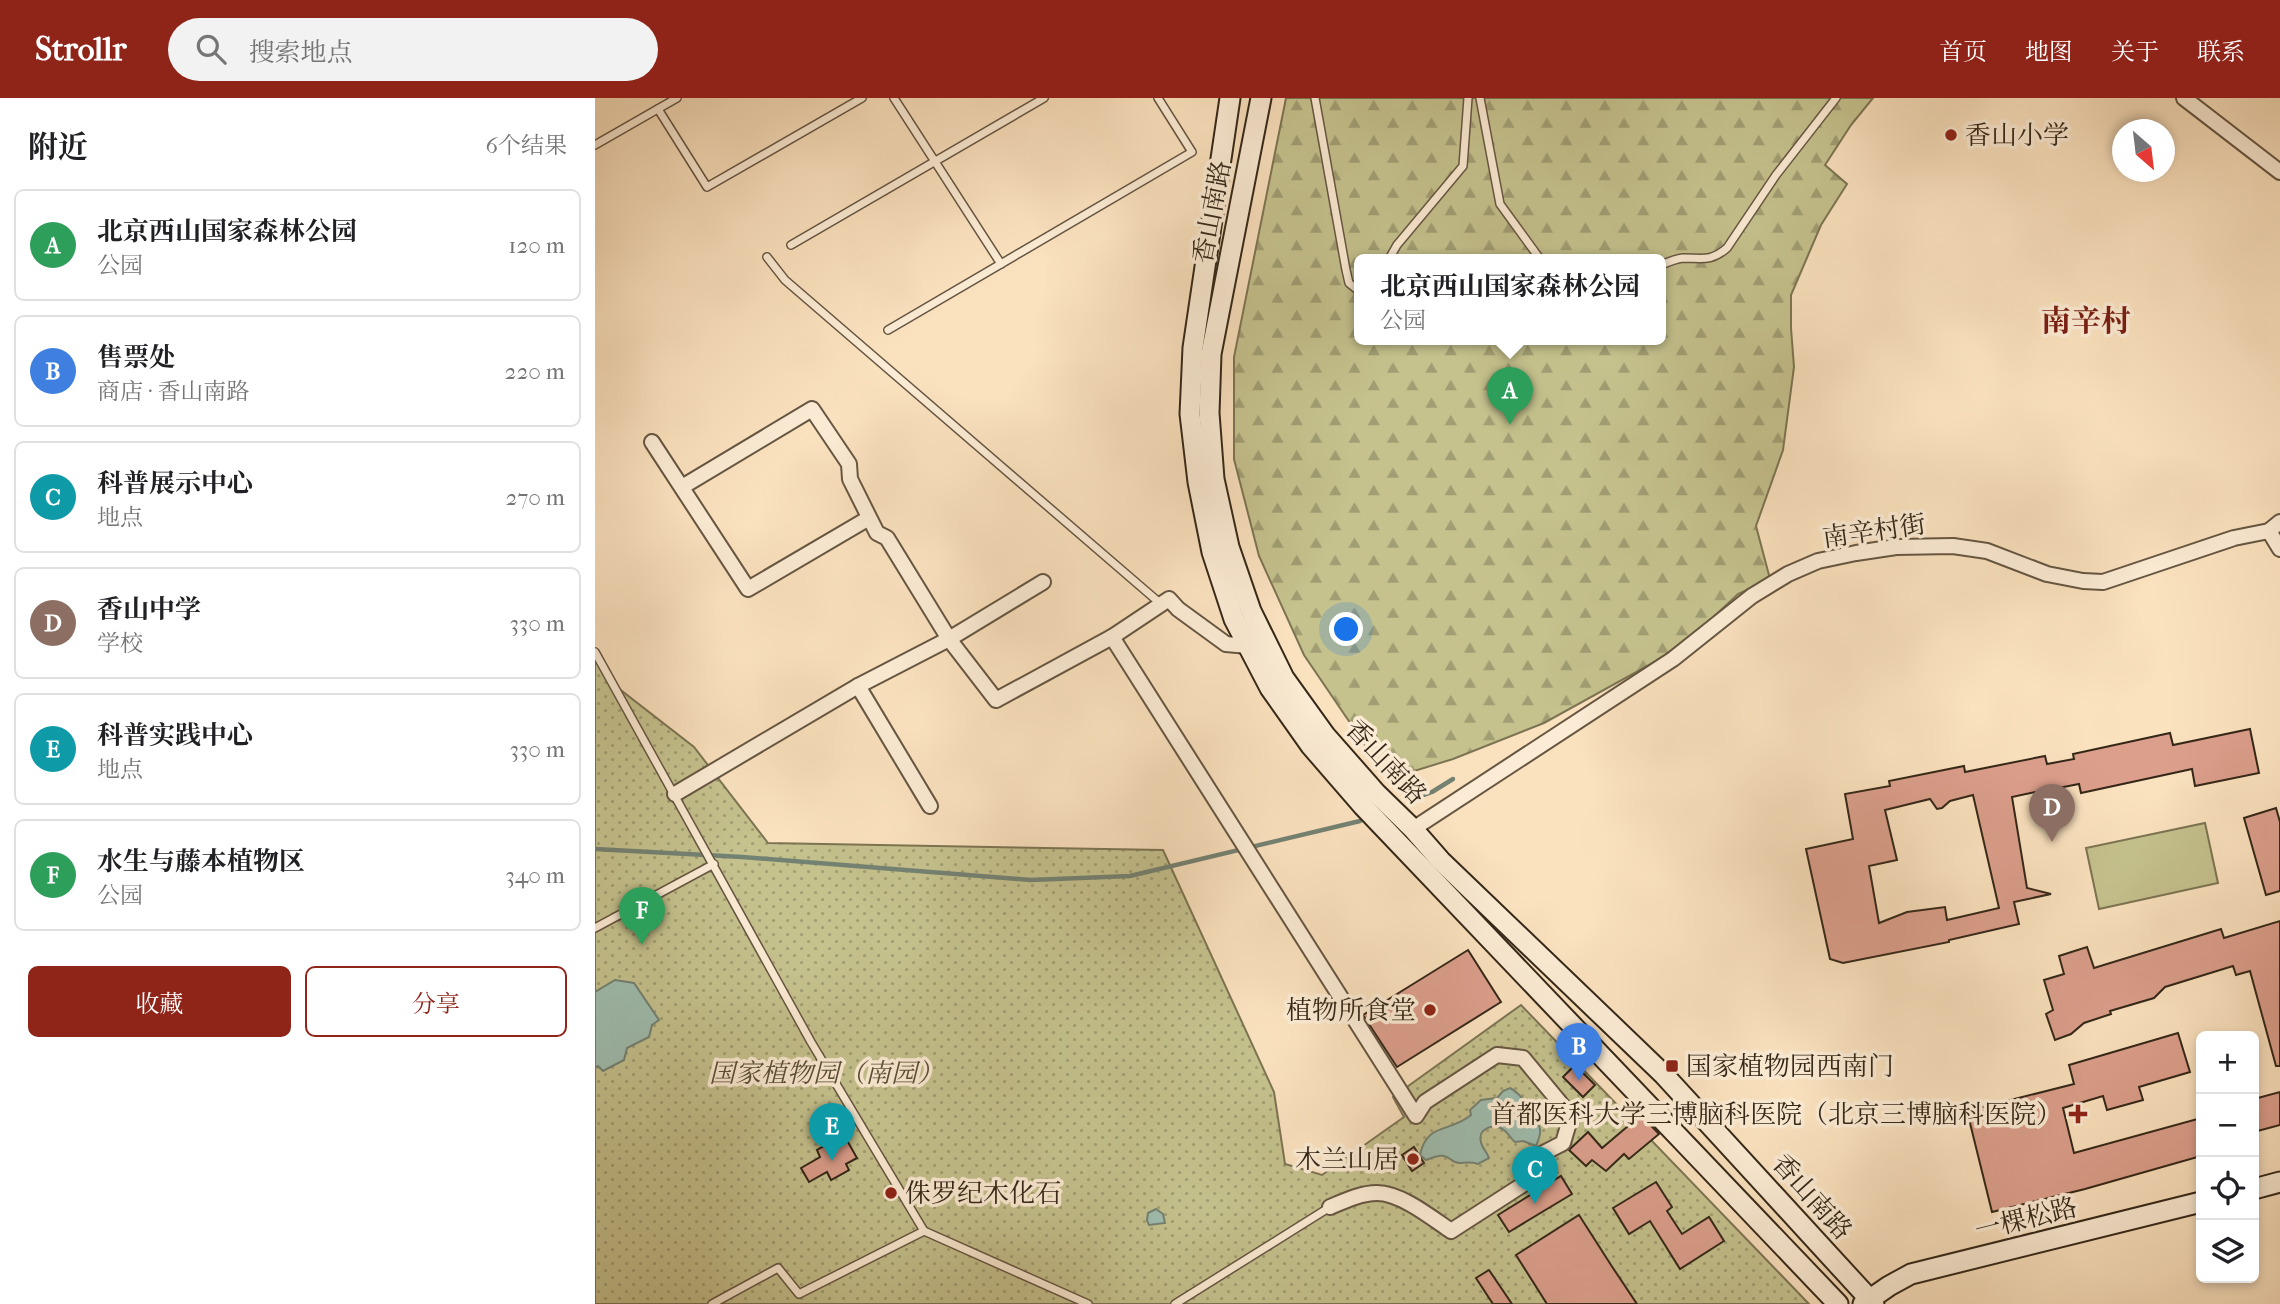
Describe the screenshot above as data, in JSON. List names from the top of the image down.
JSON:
{
  "streets": {
    "street": ["香山南路", "南辛村街", "一棵松路"]
  },
  "crossings": [
    ["香山南路", "南辛村街"],
    ["香山南路", "一棵松路"]
  ],
  "districts": ["南辛村"],
  "parks": ["国家植物园（南园）"],
  "places": {
    "other": [
      "香山小学",
      "植物所食堂",
      "木兰山居",
      "侏罗纪木化石"
    ],
    "transit": ["国家植物园西南门"],
    "health": ["首都医科大学三博脑科医院（北京三博脑科医院）"]
  },
  "north": "bottom right",
  "page": {
    "header": "Strollr",
    "search": "搜索地点",
    "nav": [
      "首页",
      "地图",
      "关于",
      "联系"
    ],
    "heading": ["附近", "6个结果"],
    "list": [
      {
        "mark": "A",
        "name": "北京西山国家森林公园",
        "note": "公园",
        "value": "120 m"
      },
      {
        "mark": "B",
        "name": "售票处",
        "note": "商店 · 香山南路",
        "value": "220 m"
      },
      {
        "mark": "C",
        "name": "科普展示中心",
        "note": "地点",
        "value": "270 m"
      },
      {
        "mark": "D",
        "name": "香山中学",
        "note": "学校",
        "value": "330 m"
      },
      {
        "mark": "E",
        "name": "科普实践中心",
        "note": "地点",
        "value": "330 m"
      },
      {
        "mark": "F",
        "name": "水生与藤本植物区",
        "note": "公园",
        "value": "340 m"
      }
    ],
    "popup": ["北京西山国家森林公园", "公园"],
    "pins": [
      "A",
      "D",
      "F",
      "B",
      "E",
      "C"
    ],
    "buttons": ["收藏", "分享"],
    "map_buttons": ["+", "−"]
  }
}
